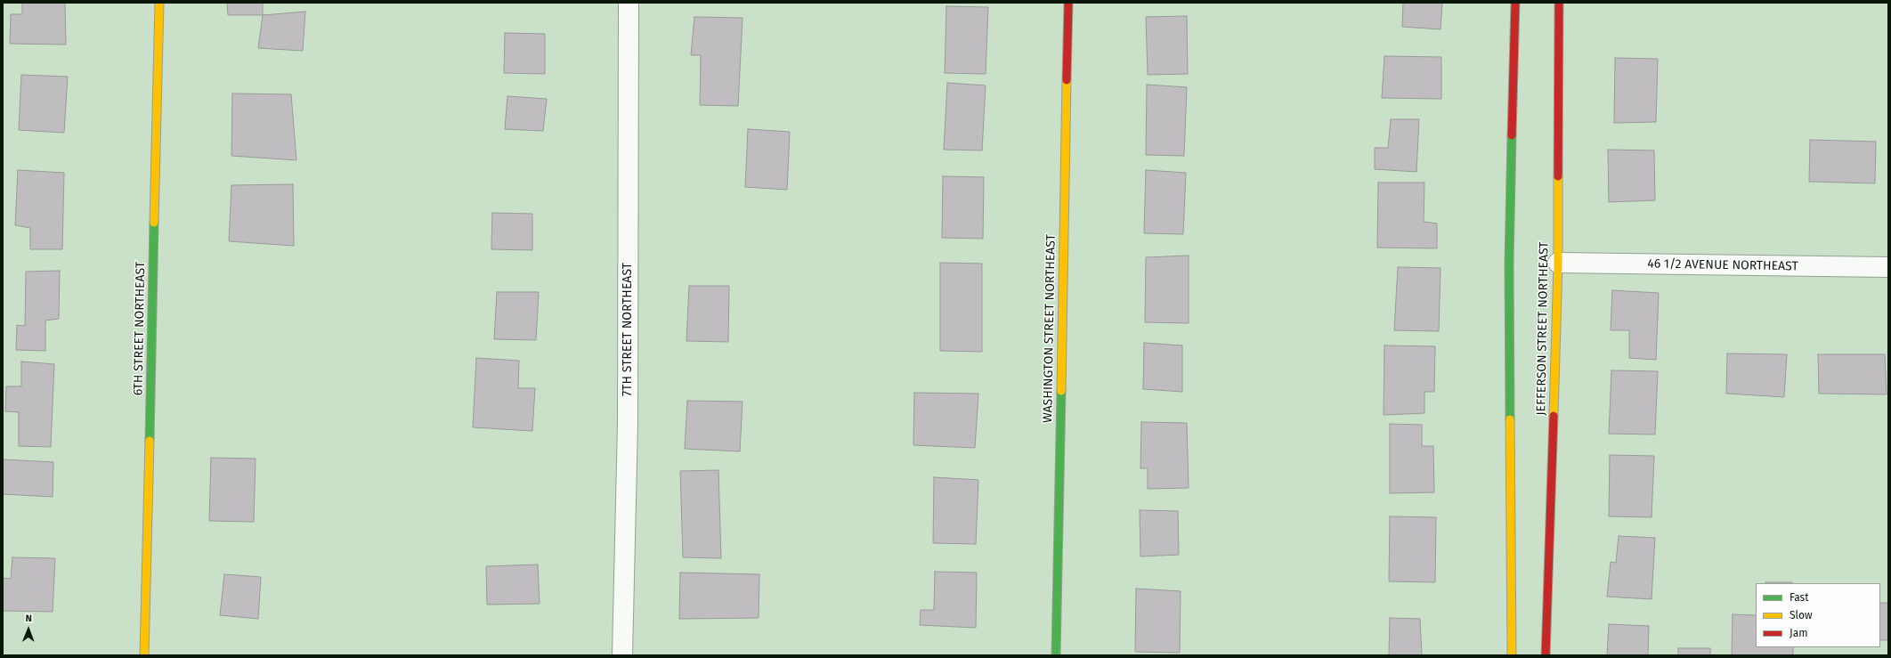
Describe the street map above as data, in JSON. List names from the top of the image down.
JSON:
{
  "streets": {
    "street": [
      "46 1/2 AVENUE NORTHEAST",
      "6TH STREET NORTHEAST",
      "WASHINGTON STREET NORTHEAST",
      "JEFFERSON STREET NORTHEAST",
      "7TH STREET NORTHEAST"
    ]
  },
  "crossings": [
    ["46 1/2 AVENUE NORTHEAST", "JEFFERSON STREET NORTHEAST"]
  ],
  "legend": ["Fast", "Slow", "Jam"],
  "north": "top"
}
